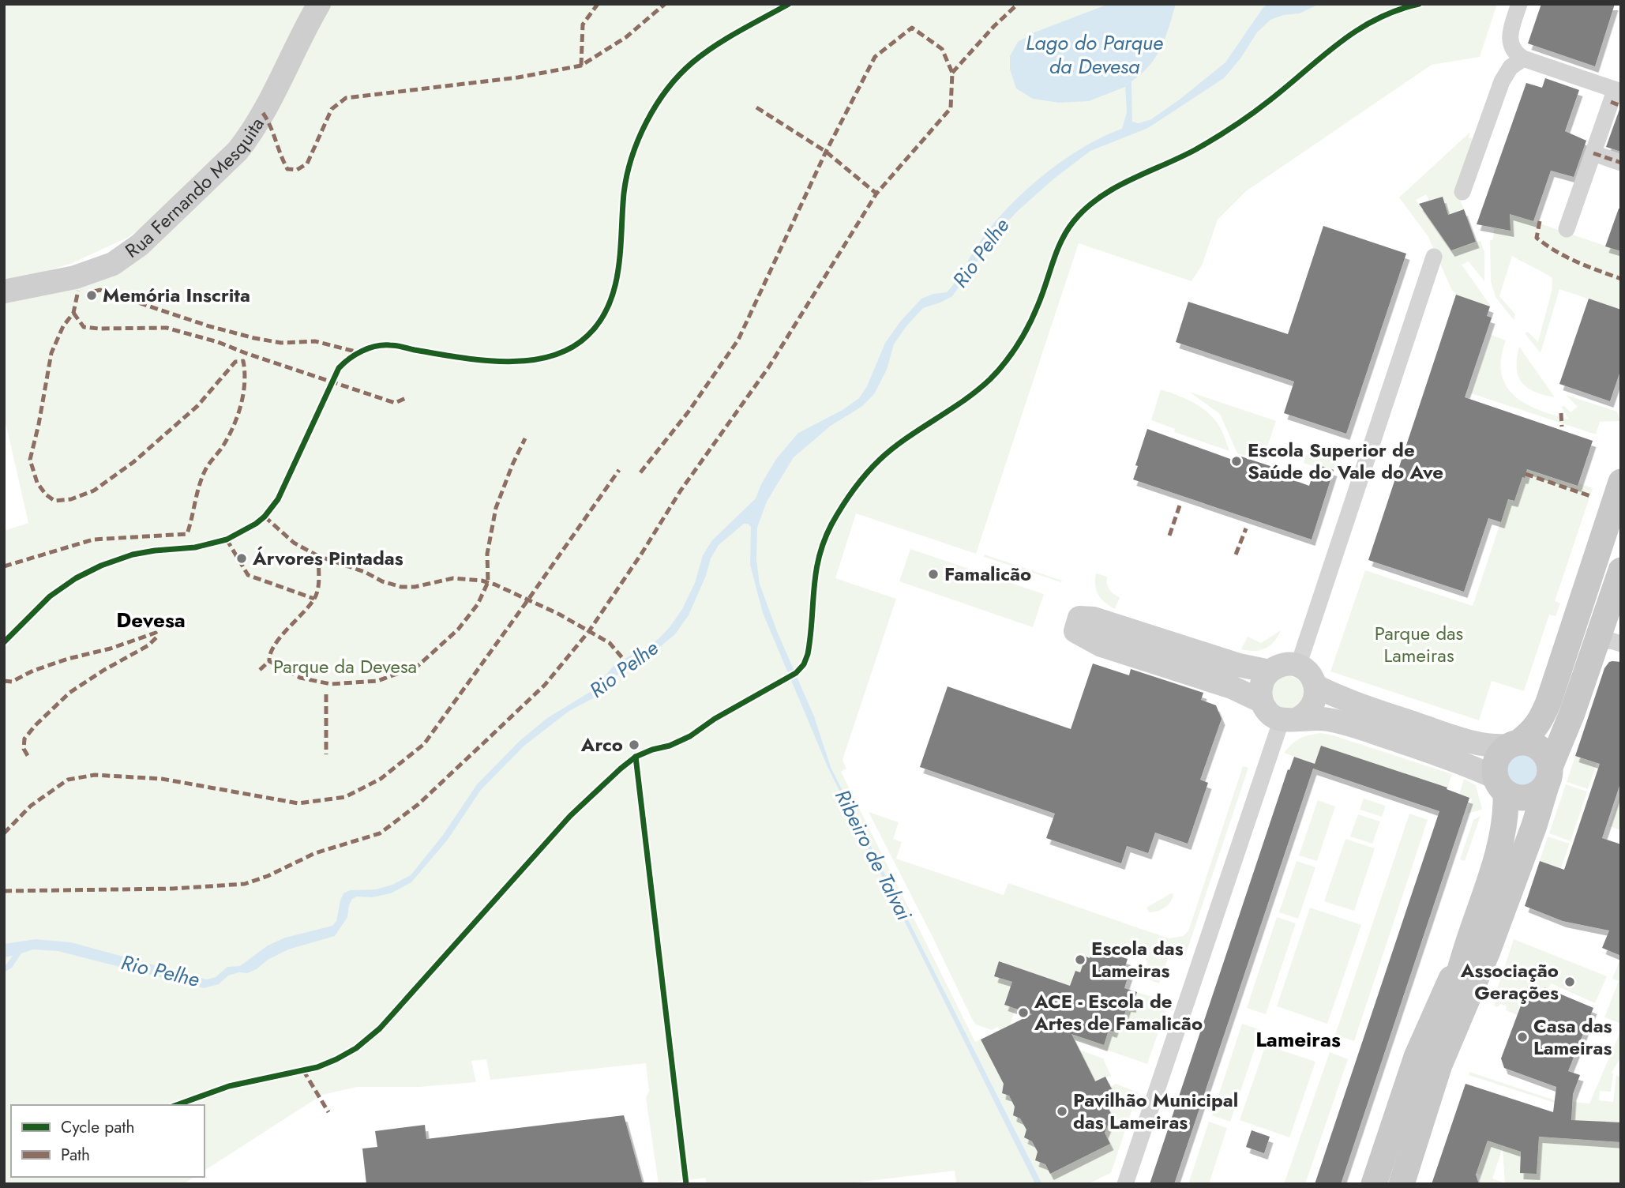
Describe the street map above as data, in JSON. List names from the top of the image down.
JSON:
{
  "streets": {
    "street": ["Rua Fernando Mesquita"]
  },
  "districts": ["Devesa", "Lameiras"],
  "water": ["Lago do Parque da Devesa", "Rio Pelhe", "Ribeiro de Talvai"],
  "parks": ["Parque das Lameiras", "Parque da Devesa"],
  "places": [
    "Memória Inscrita",
    "Escola Superior de Saúde do Vale do Ave",
    "Árvores Pintadas",
    "Famalicão",
    "Arco",
    "Escola das Lameiras",
    "Associação Gerações",
    "ACE - Escola de Artes de Famalicão",
    "Casa das Lameiras",
    "Pavilhão Municipal das Lameiras"
  ],
  "legend": ["Cycle path", "Path"]
}
